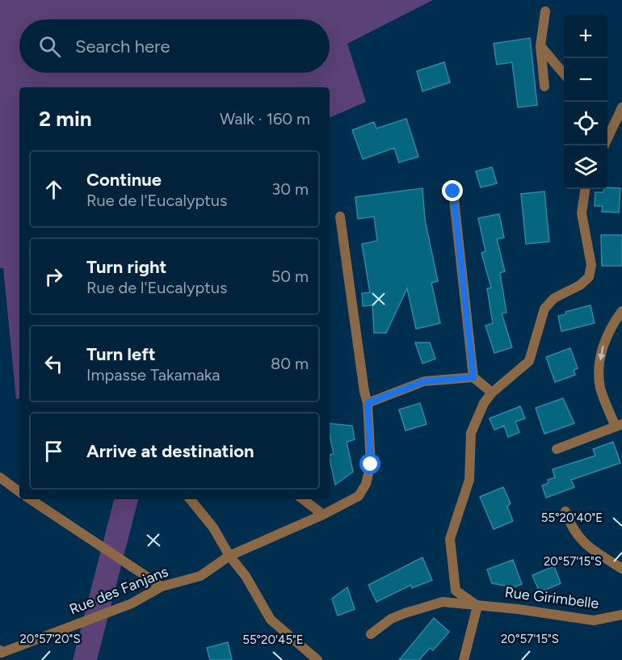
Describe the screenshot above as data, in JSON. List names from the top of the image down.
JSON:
{
  "streets": {
    "street": ["Rue des Fanjans", "Rue Girimbelle"]
  },
  "page": {
    "map_buttons": ["+", "−"],
    "search": "Search here",
    "heading": ["2 min", "Walk · 160 m"],
    "list": [
      ["Continue", "Rue de l'Eucalyptus", "30 m"],
      ["Turn right", "Rue de l'Eucalyptus", "50 m"],
      ["Turn left", "Impasse Takamaka", "80 m"],
      "Arrive at destination"
    ]
  },
  "coordinates": [
    "55°20'40\"E",
    "20°57'15\"S",
    "20°57'20\"S",
    "55°20'45\"E"
  ]
}
